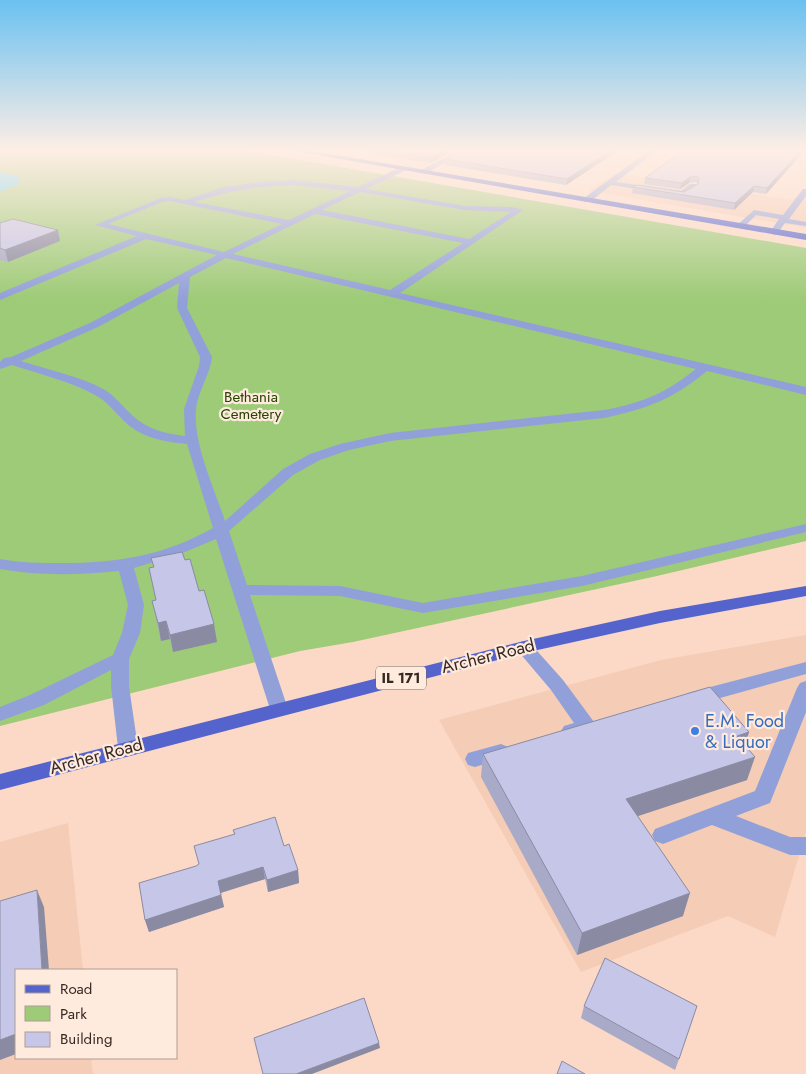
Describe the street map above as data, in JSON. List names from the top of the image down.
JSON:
{
  "streets": {
    "main road": ["Archer Road", "IL 171"]
  },
  "parks": ["Bethania Cemetery"],
  "places": ["E.M. Food & Liquor"],
  "legend": ["Road", "Park", "Building"]
}
